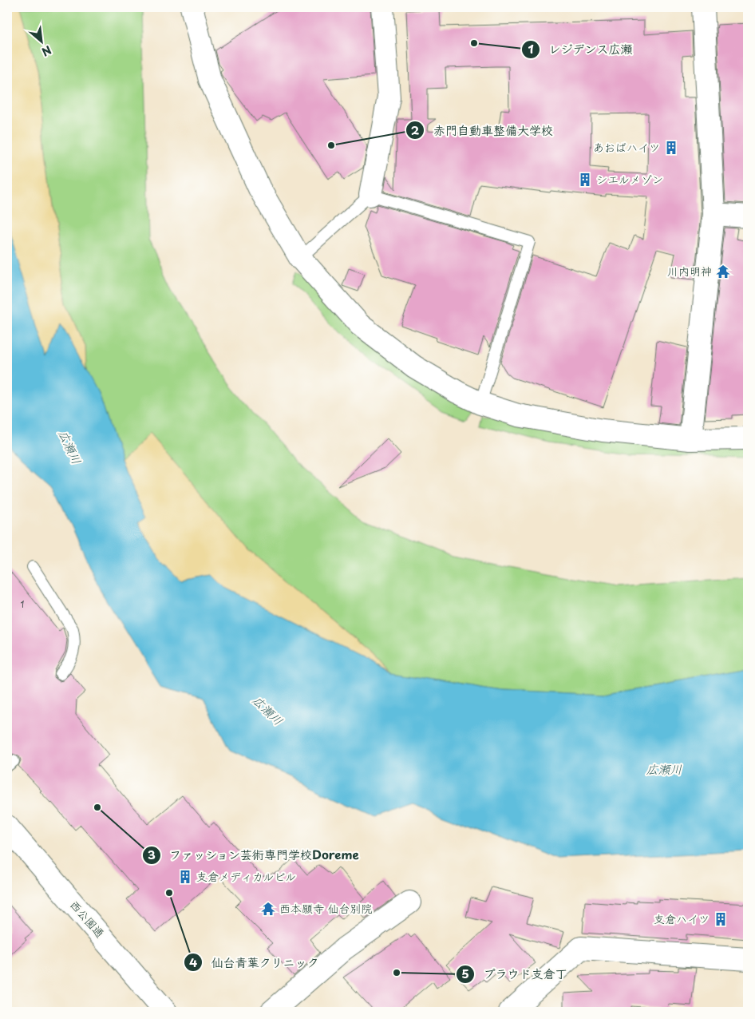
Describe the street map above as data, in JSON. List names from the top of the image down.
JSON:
{
  "streets": {
    "street": ["西公園通"]
  },
  "water": ["広瀬川"],
  "places": {
    "other": [
      "レジデンス広瀬",
      "赤門自動車整備大学校",
      "ファッション芸術専門学校Doreme",
      "仙台青葉クリニック",
      "プラウド支倉丁"
    ],
    "building": [
      "あおばハイツ",
      "シエルメゾン",
      "支倉メディカルビル",
      "支倉ハイツ"
    ],
    "temple": ["川内明神", "西本願寺 仙台別院"]
  },
  "house_numbers": ["1"],
  "north": "bottom right"
}
